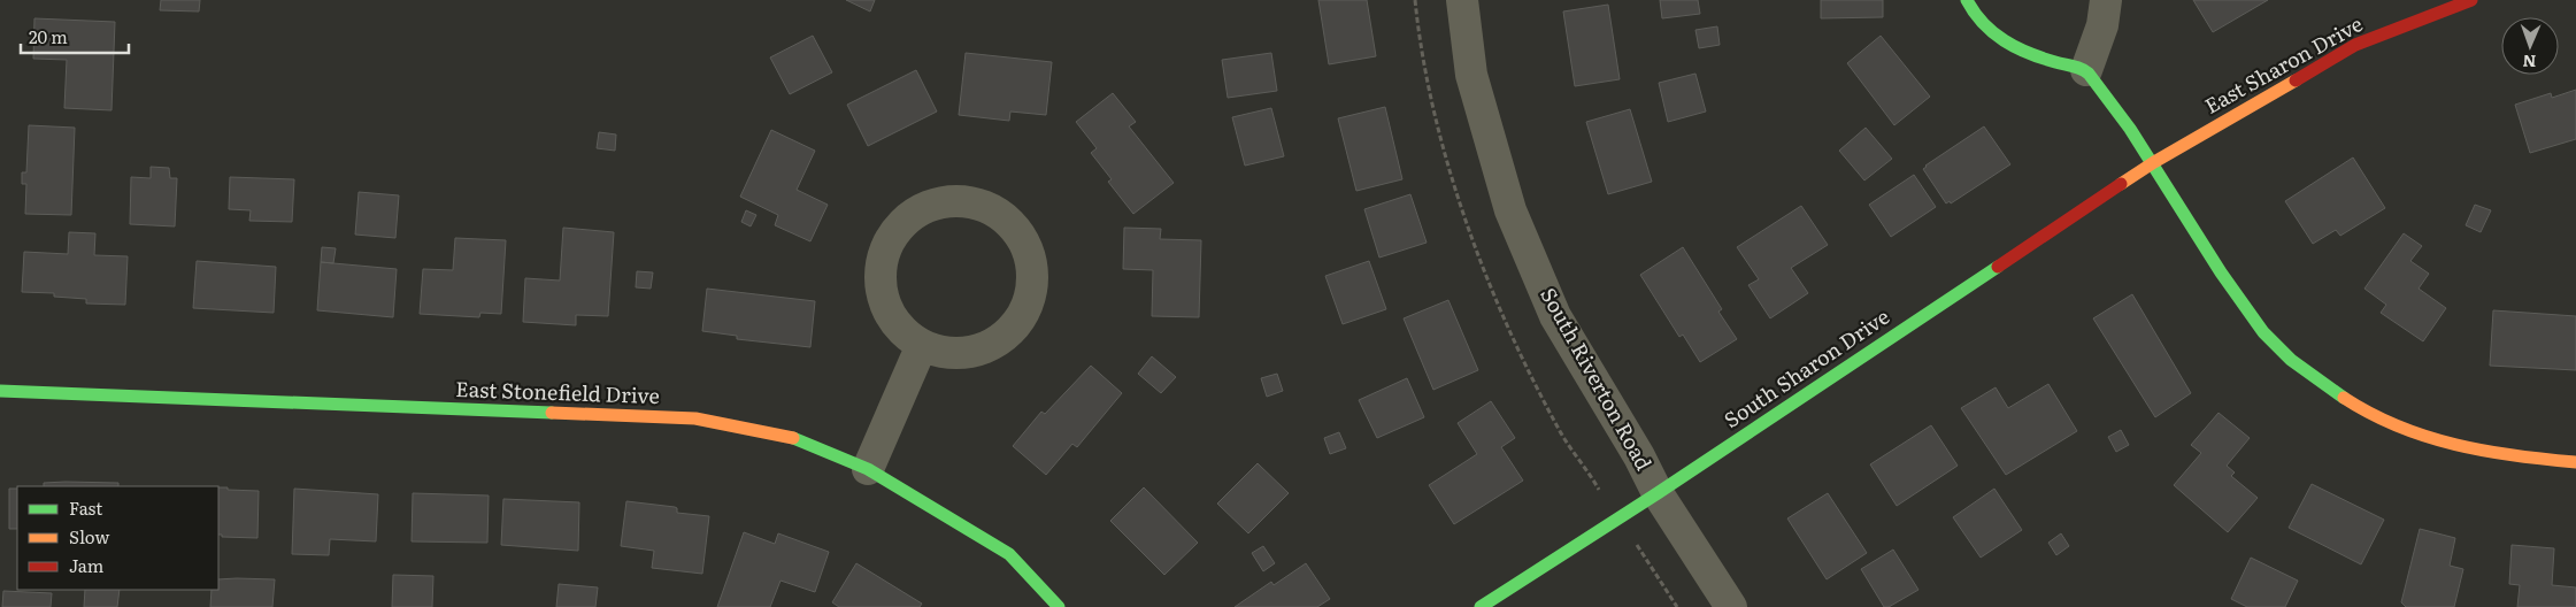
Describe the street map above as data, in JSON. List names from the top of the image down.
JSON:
{
  "streets": {
    "street": [
      "East Sharon Drive",
      "South Sharon Drive",
      "South Riverton Road",
      "East Stonefield Drive"
    ]
  },
  "crossings": [
    ["East Sharon Drive", "South Sharon Drive"],
    ["South Sharon Drive", "South Riverton Road"]
  ],
  "legend": ["Fast", "Slow", "Jam"],
  "scale_bar": "20 m",
  "north": "bottom"
}
